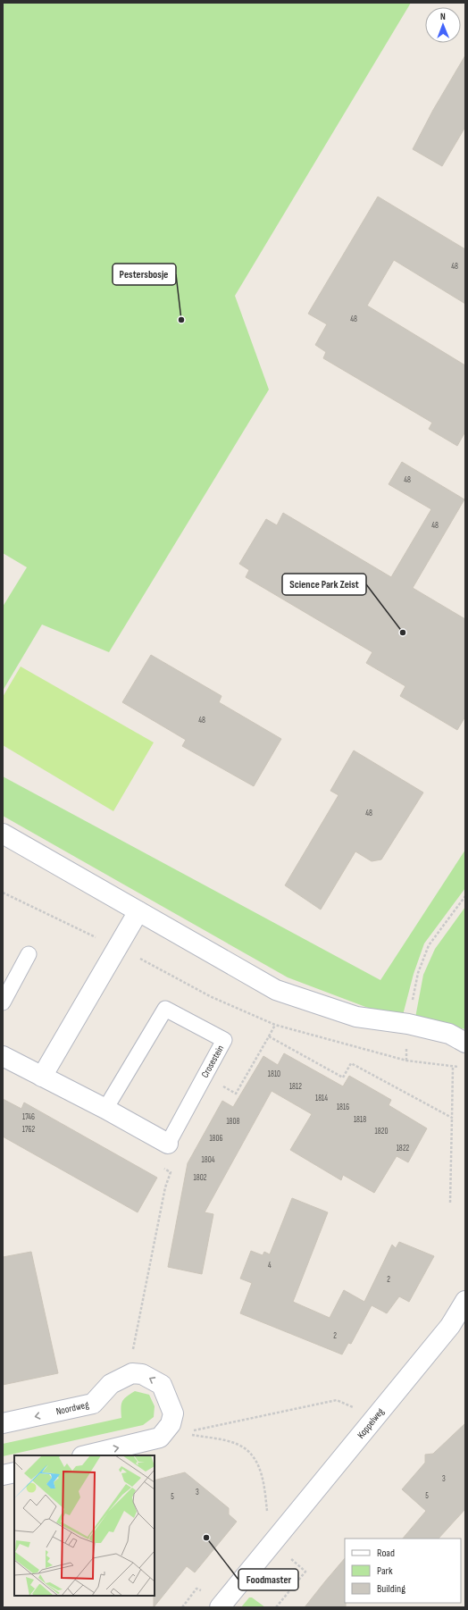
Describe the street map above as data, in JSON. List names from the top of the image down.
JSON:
{
  "streets": {
    "street": ["Crosestein", "Noordweg", "Koppelweg"]
  },
  "places": ["Pestersbosje", "Science Park Zeist", "Foodmaster"],
  "house_numbers": [
    "48",
    "48",
    "48",
    "48",
    "48",
    "48",
    "1810",
    "1812",
    "1814",
    "1816",
    "1746",
    "1818",
    "1808",
    "1762",
    "1820",
    "1806",
    "1822",
    "1804",
    "1802",
    "4",
    "2",
    "2",
    "3",
    "3",
    "5",
    "5"
  ],
  "legend": ["Road", "Park", "Building"],
  "north": "top"
}
